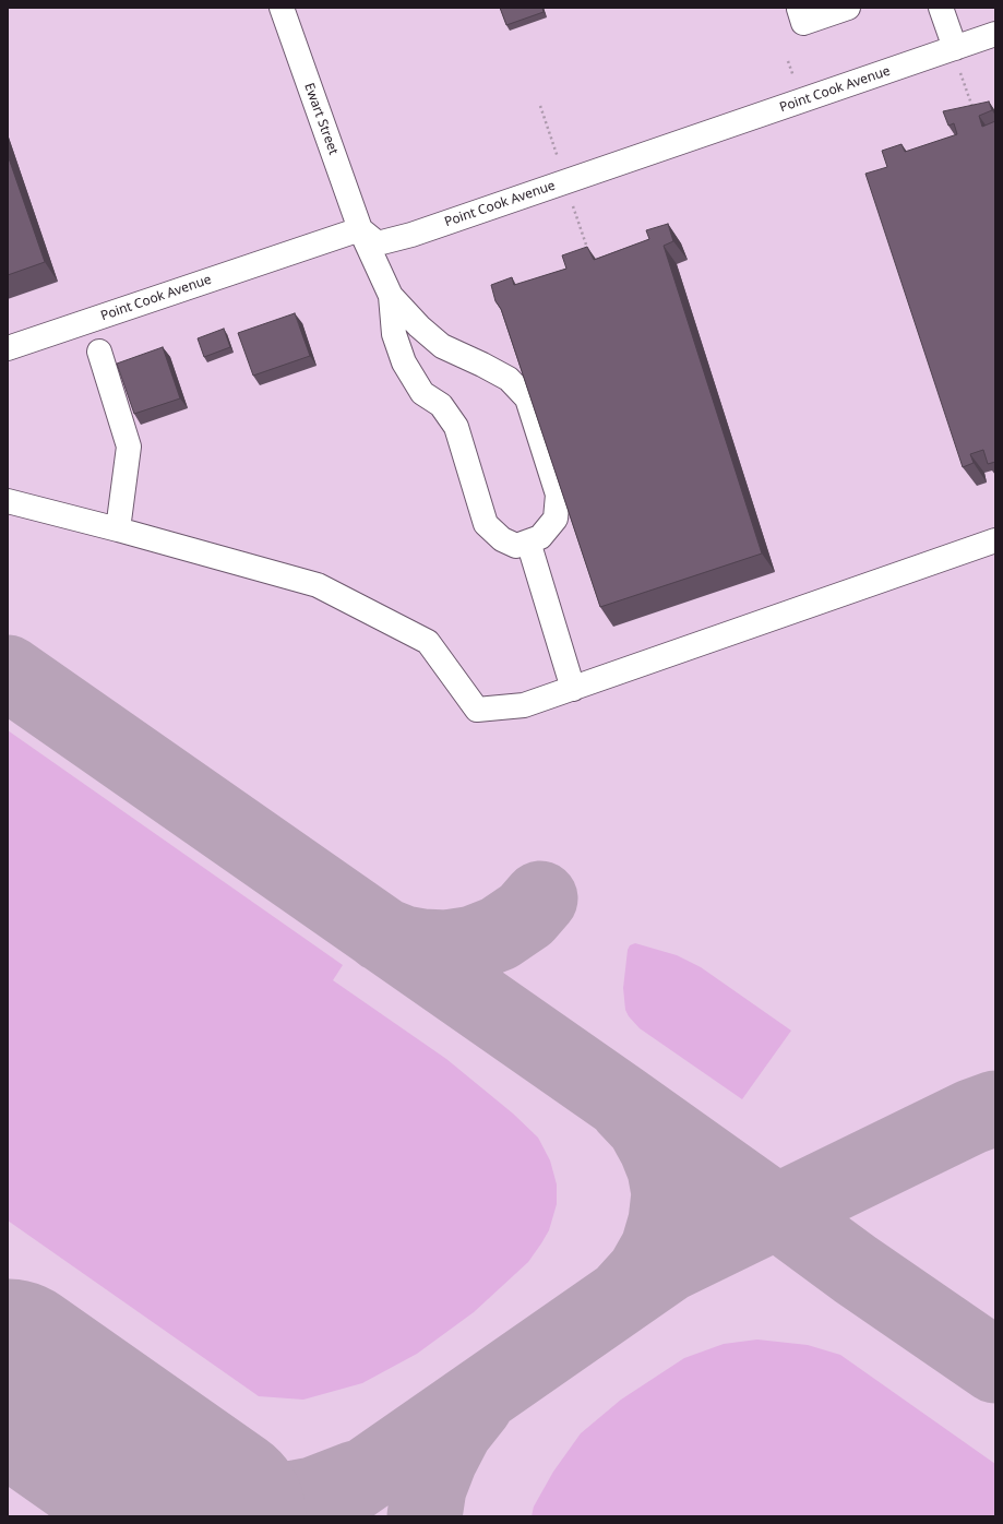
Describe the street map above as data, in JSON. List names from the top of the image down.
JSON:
{
  "streets": {
    "street": ["Point Cook Avenue", "Ewart Street"]
  },
  "crossings": [
    ["Point Cook Avenue", "Ewart Street"]
  ]
}
